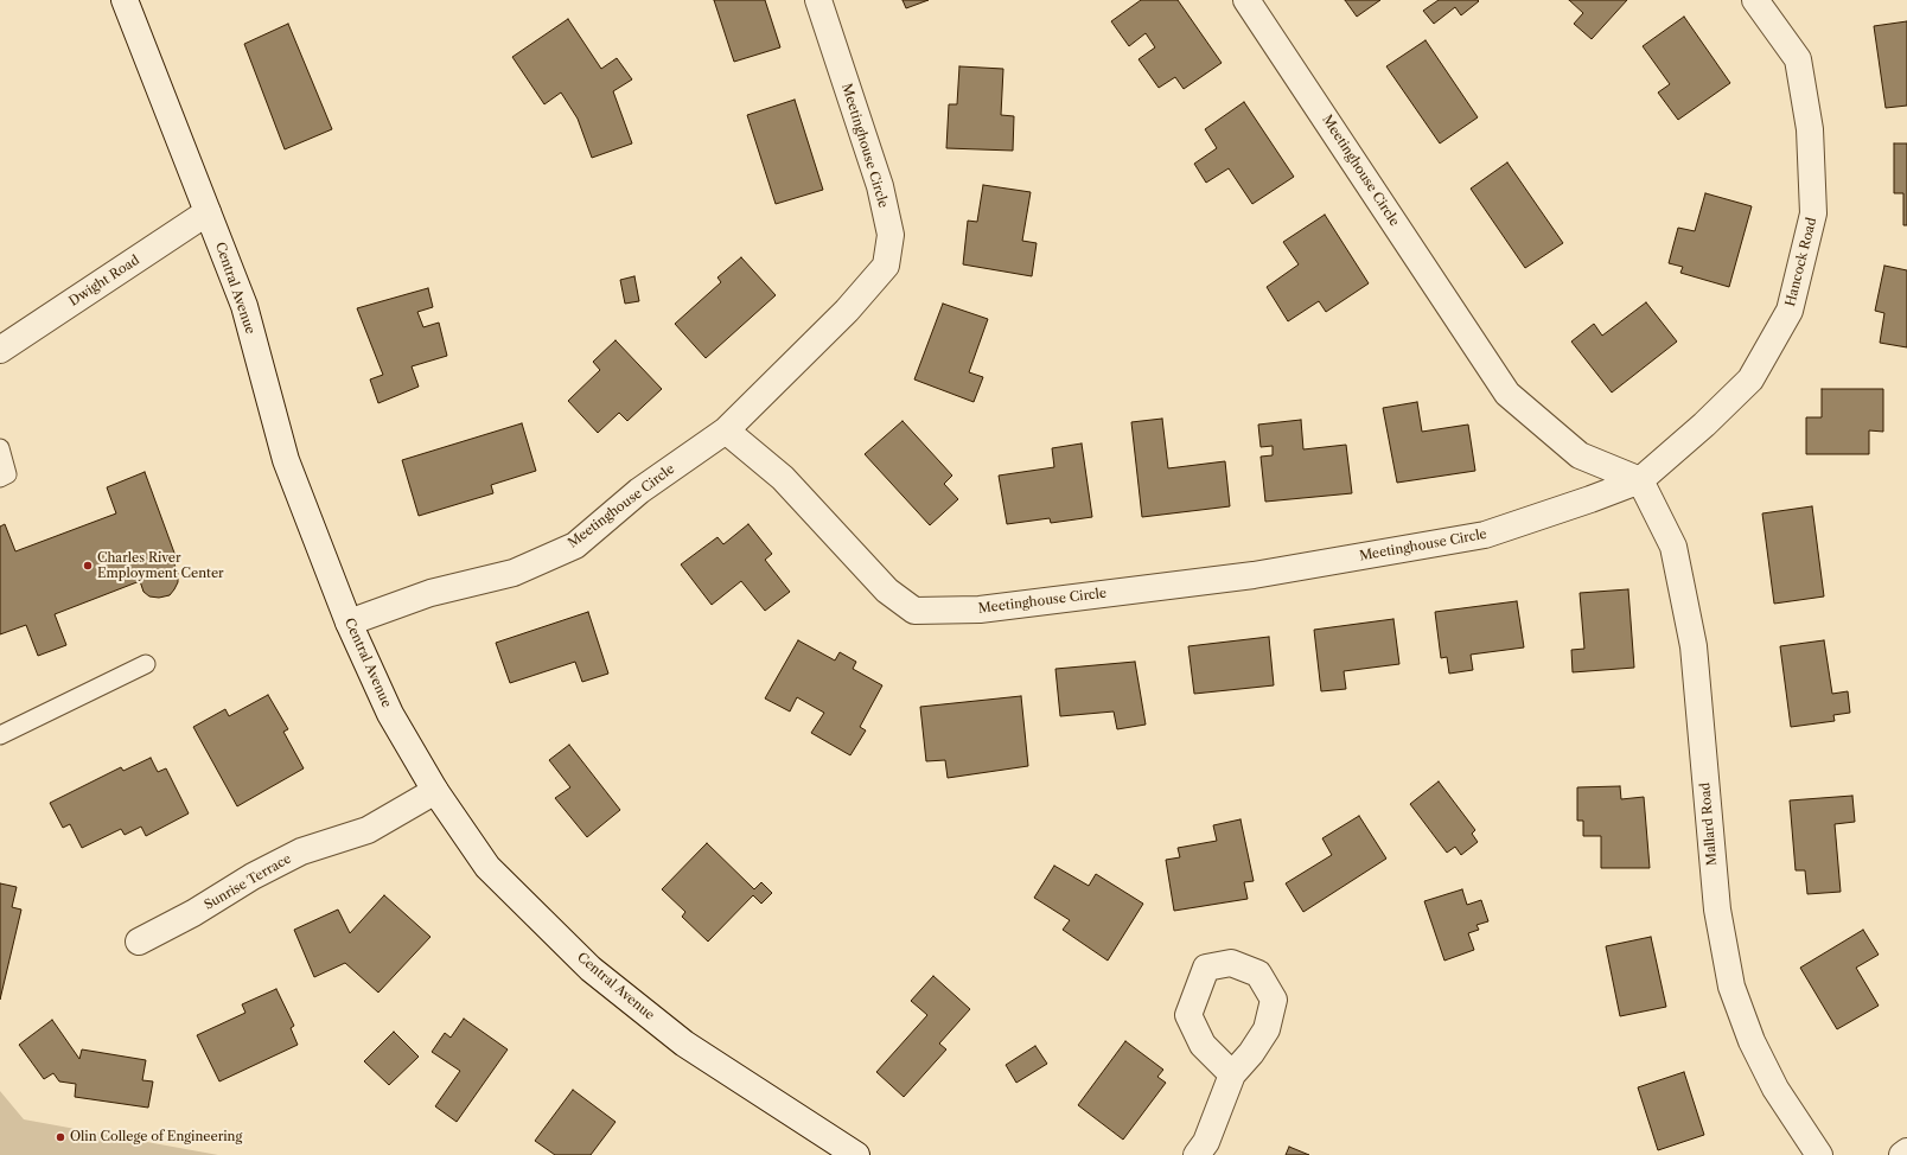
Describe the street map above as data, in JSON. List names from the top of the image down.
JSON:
{
  "streets": {
    "street": [
      "Meetinghouse Circle",
      "Hancock Road",
      "Dwight Road",
      "Central Avenue",
      "Mallard Road",
      "Sunrise Terrace"
    ]
  },
  "crossings": [
    ["Meetinghouse Circle", "Hancock Road"],
    ["Meetinghouse Circle", "Central Avenue"],
    ["Meetinghouse Circle", "Mallard Road"],
    ["Hancock Road", "Mallard Road"],
    ["Dwight Road", "Central Avenue"],
    ["Central Avenue", "Sunrise Terrace"]
  ],
  "places": ["Charles River Employment Center", "Olin College of Engineering"]
}
